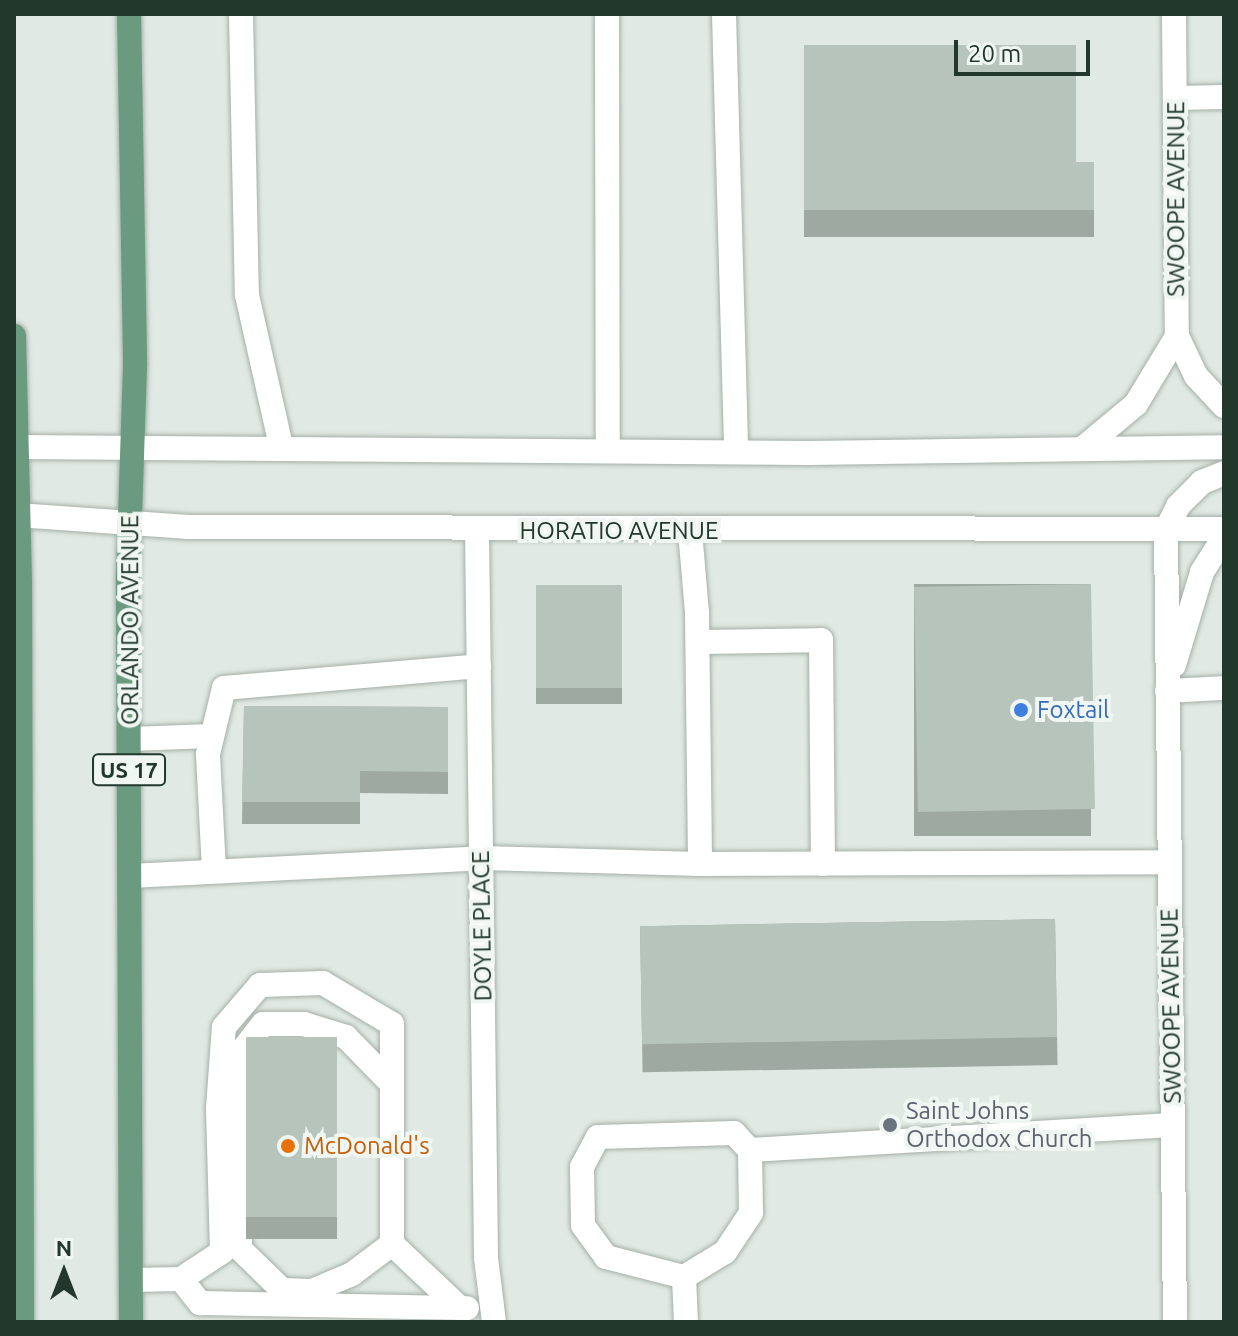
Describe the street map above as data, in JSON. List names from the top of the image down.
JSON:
{
  "streets": {
    "main road": [
      "SWOOPE AVENUE",
      "HORATIO AVENUE",
      "ORLANDO AVENUE",
      "US 17",
      "DOYLE PLACE"
    ]
  },
  "crossings": [
    ["SWOOPE AVENUE", "HORATIO AVENUE"],
    ["HORATIO AVENUE", "ORLANDO AVENUE"],
    ["HORATIO AVENUE", "DOYLE PLACE"]
  ],
  "places": ["Foxtail", "Saint Johns Orthodox Church", "McDonald's"],
  "scale_bar": "20 m",
  "north": "top"
}
